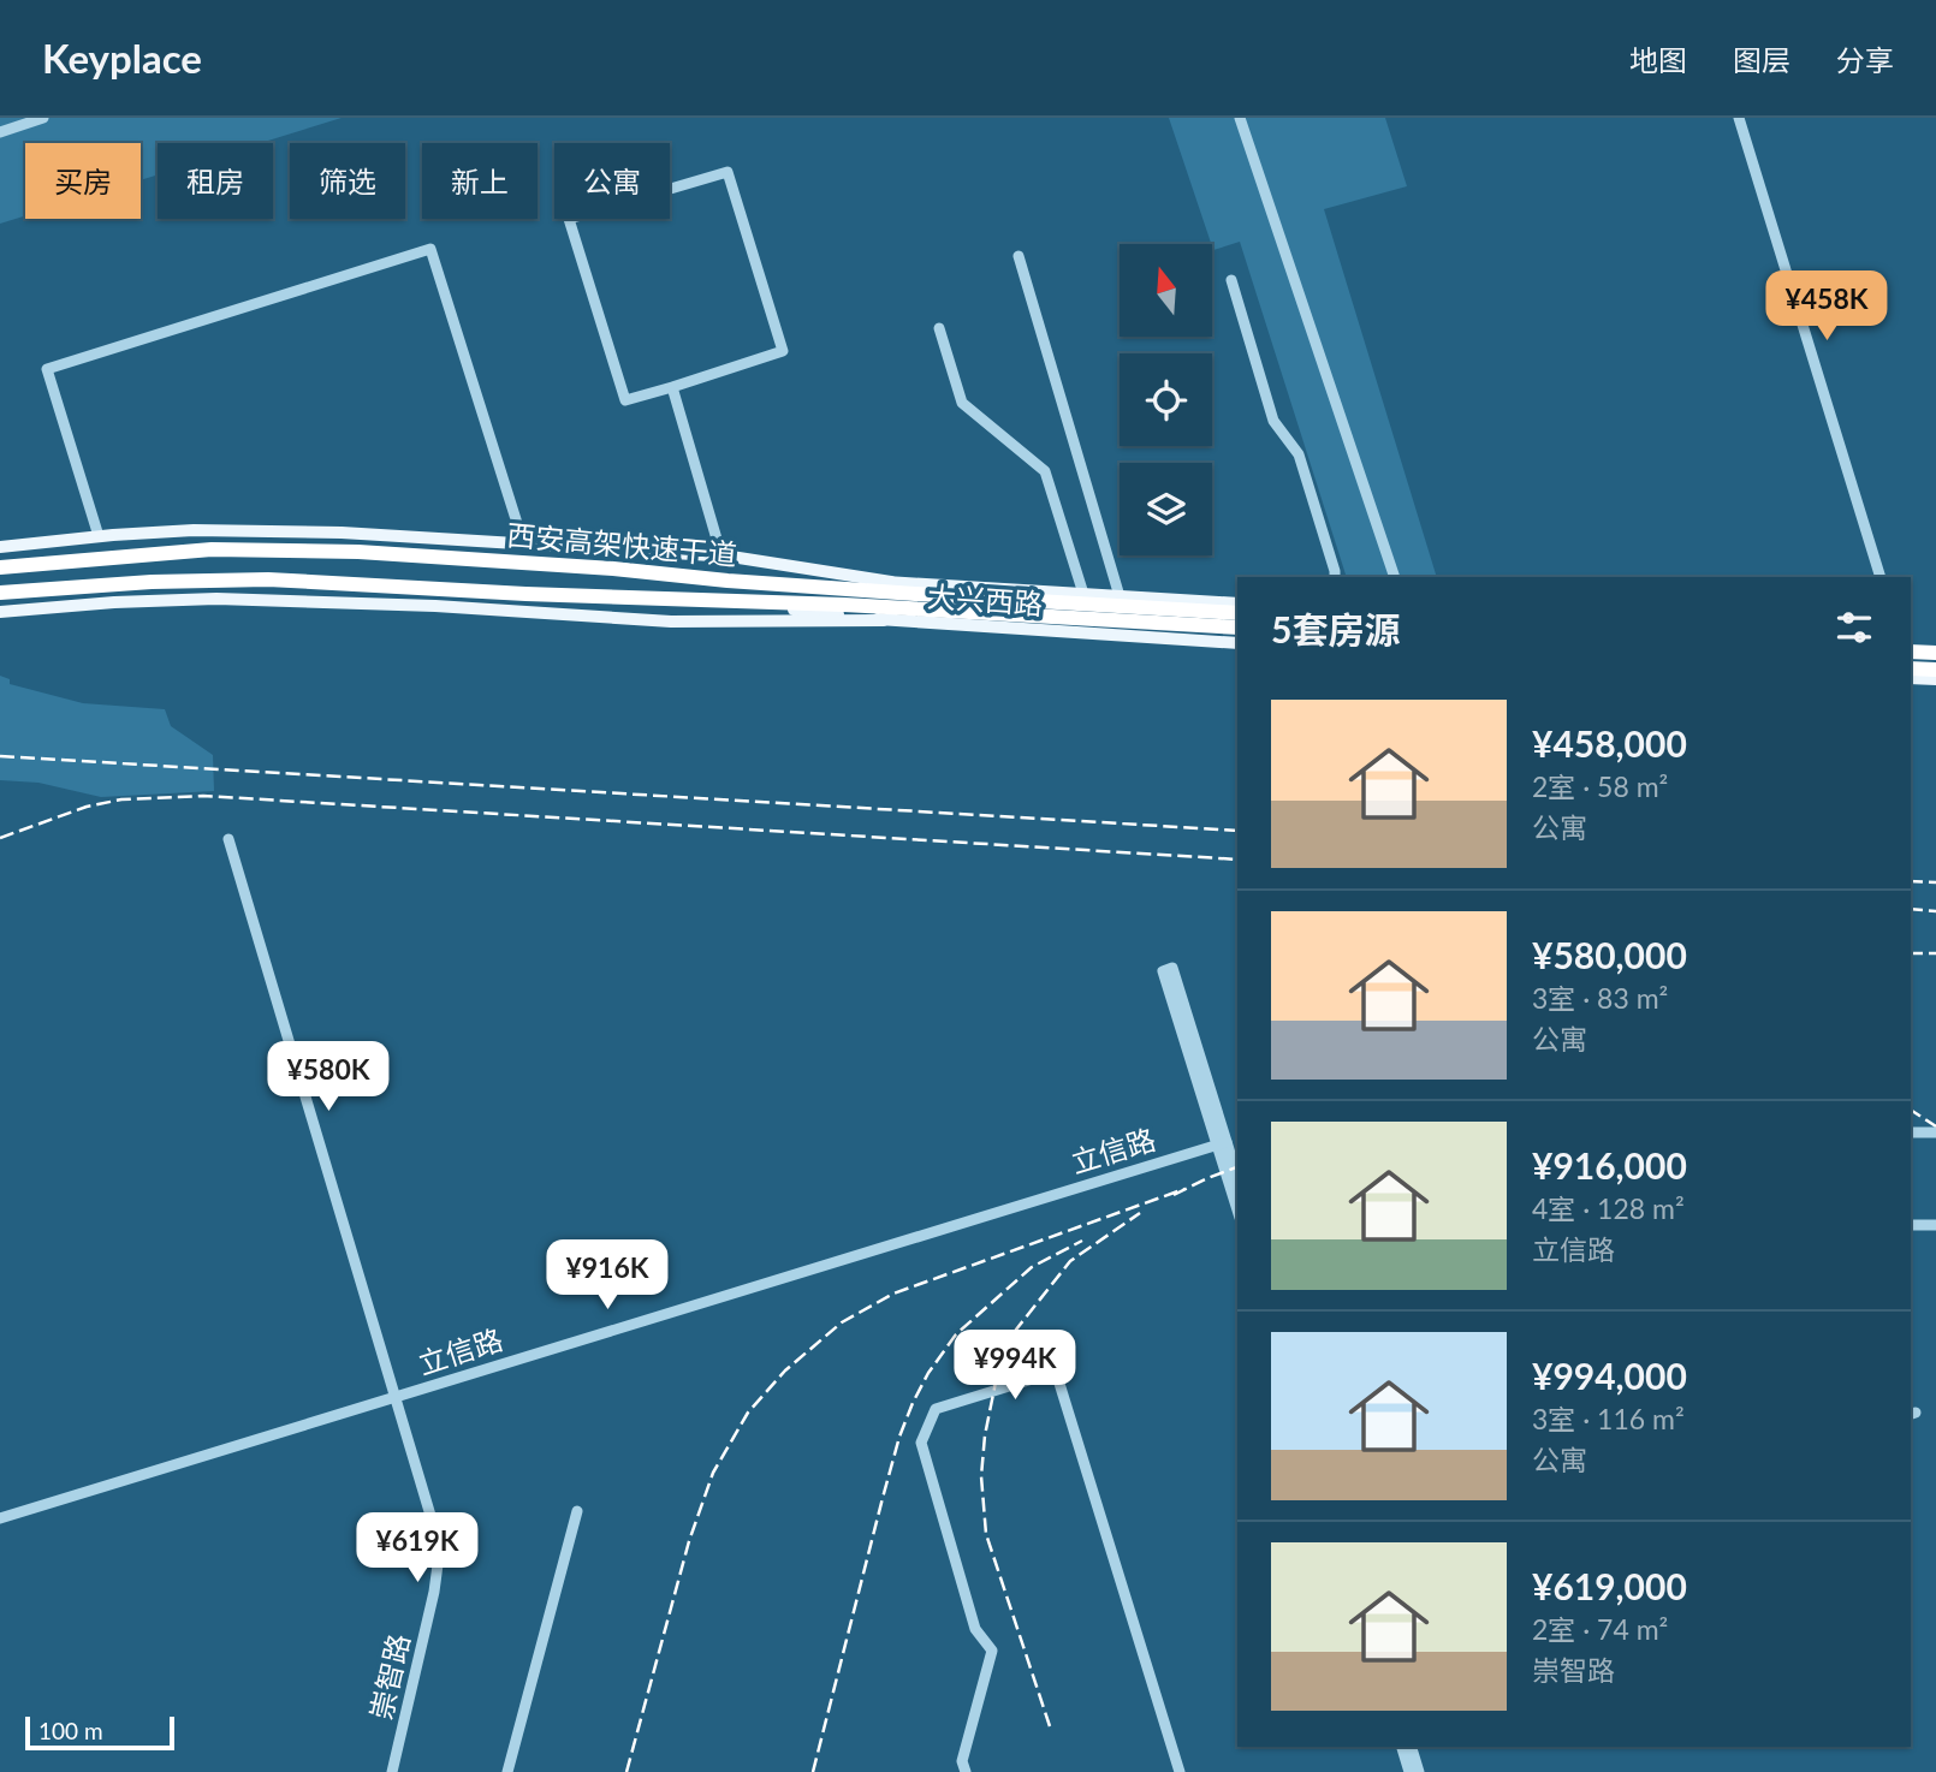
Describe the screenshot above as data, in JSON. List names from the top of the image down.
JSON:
{
  "streets": {
    "highway": ["西安高架快速干道"],
    "main road": ["大兴西路"],
    "street": ["立信路", "崇智路"]
  },
  "crossings": [
    ["西安高架快速干道", "大兴西路"],
    ["立信路", "崇智路"]
  ],
  "scale_bar": "100 m",
  "north": "top",
  "page": {
    "header": "Keyplace",
    "nav": ["地图", "图层", "分享"],
    "chip": [
      "买房",
      "租房",
      "筛选",
      "新上",
      "公寓"
    ],
    "price": [
      "¥458K",
      "¥580K",
      "¥916K",
      "¥994K",
      "¥619K"
    ],
    "heading": "5套房源",
    "list": [
      {
        "name": "¥458,000",
        "note": "2室 · 58 m² · 公寓"
      },
      {
        "name": "¥580,000",
        "note": "3室 · 83 m² · 公寓"
      },
      {
        "name": "¥916,000",
        "note": "4室 · 128 m² · 立信路"
      },
      {
        "name": "¥994,000",
        "note": "3室 · 116 m² · 公寓"
      },
      {
        "name": "¥619,000",
        "note": "2室 · 74 m² · 崇智路"
      }
    ],
    "scale": "100 m"
  }
}
